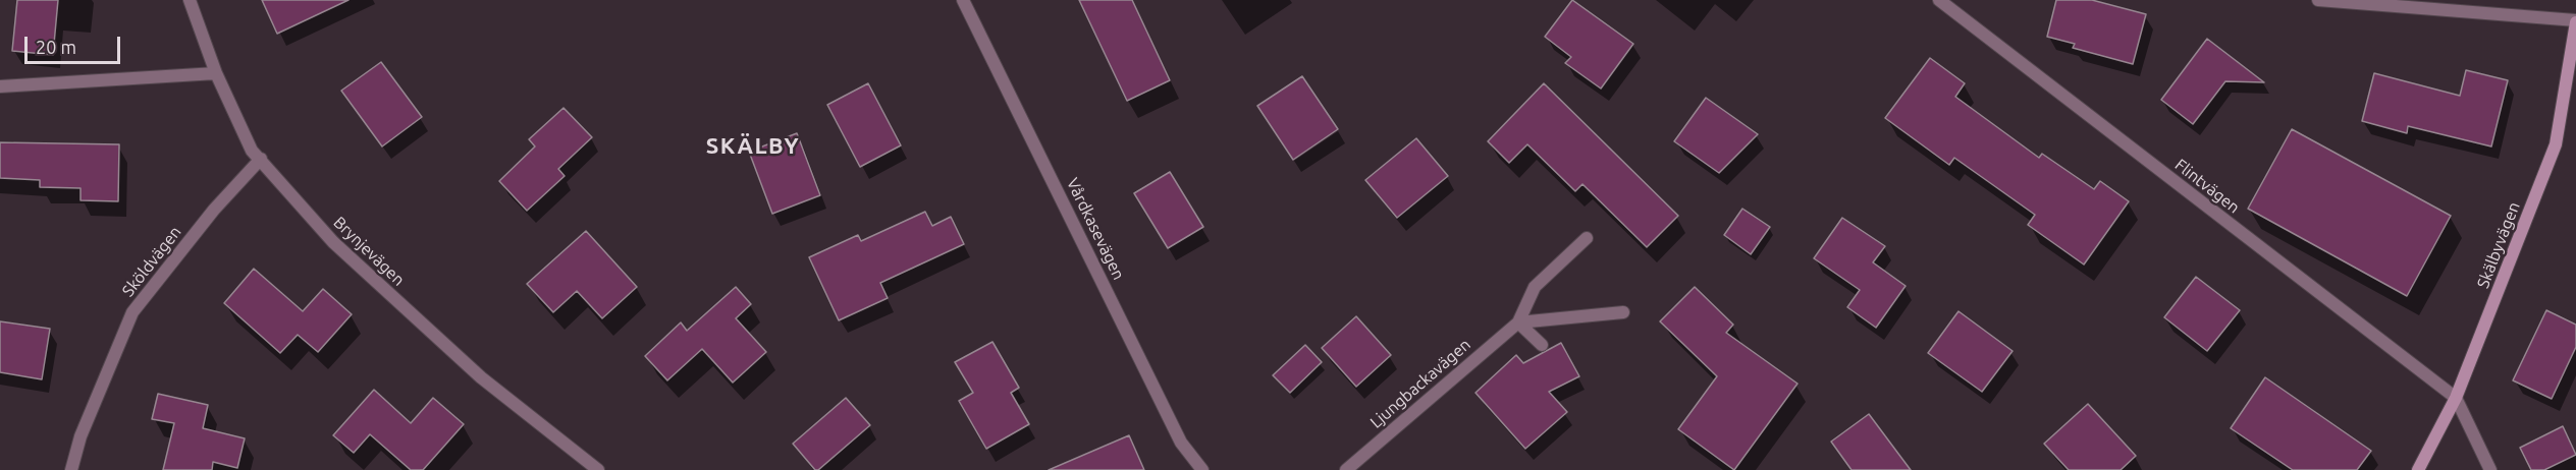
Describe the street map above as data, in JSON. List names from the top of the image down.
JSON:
{
  "streets": {
    "street": [
      "Flintvägen",
      "Vårdkasevägen",
      "Skälbyvägen",
      "Brynjevägen",
      "Sköldvägen",
      "Ljungbackavägen"
    ]
  },
  "crossings": [
    ["Flintvägen", "Skälbyvägen"],
    ["Brynjevägen", "Sköldvägen"]
  ],
  "districts": ["SKÄLBY"],
  "scale_bar": "20 m"
}
